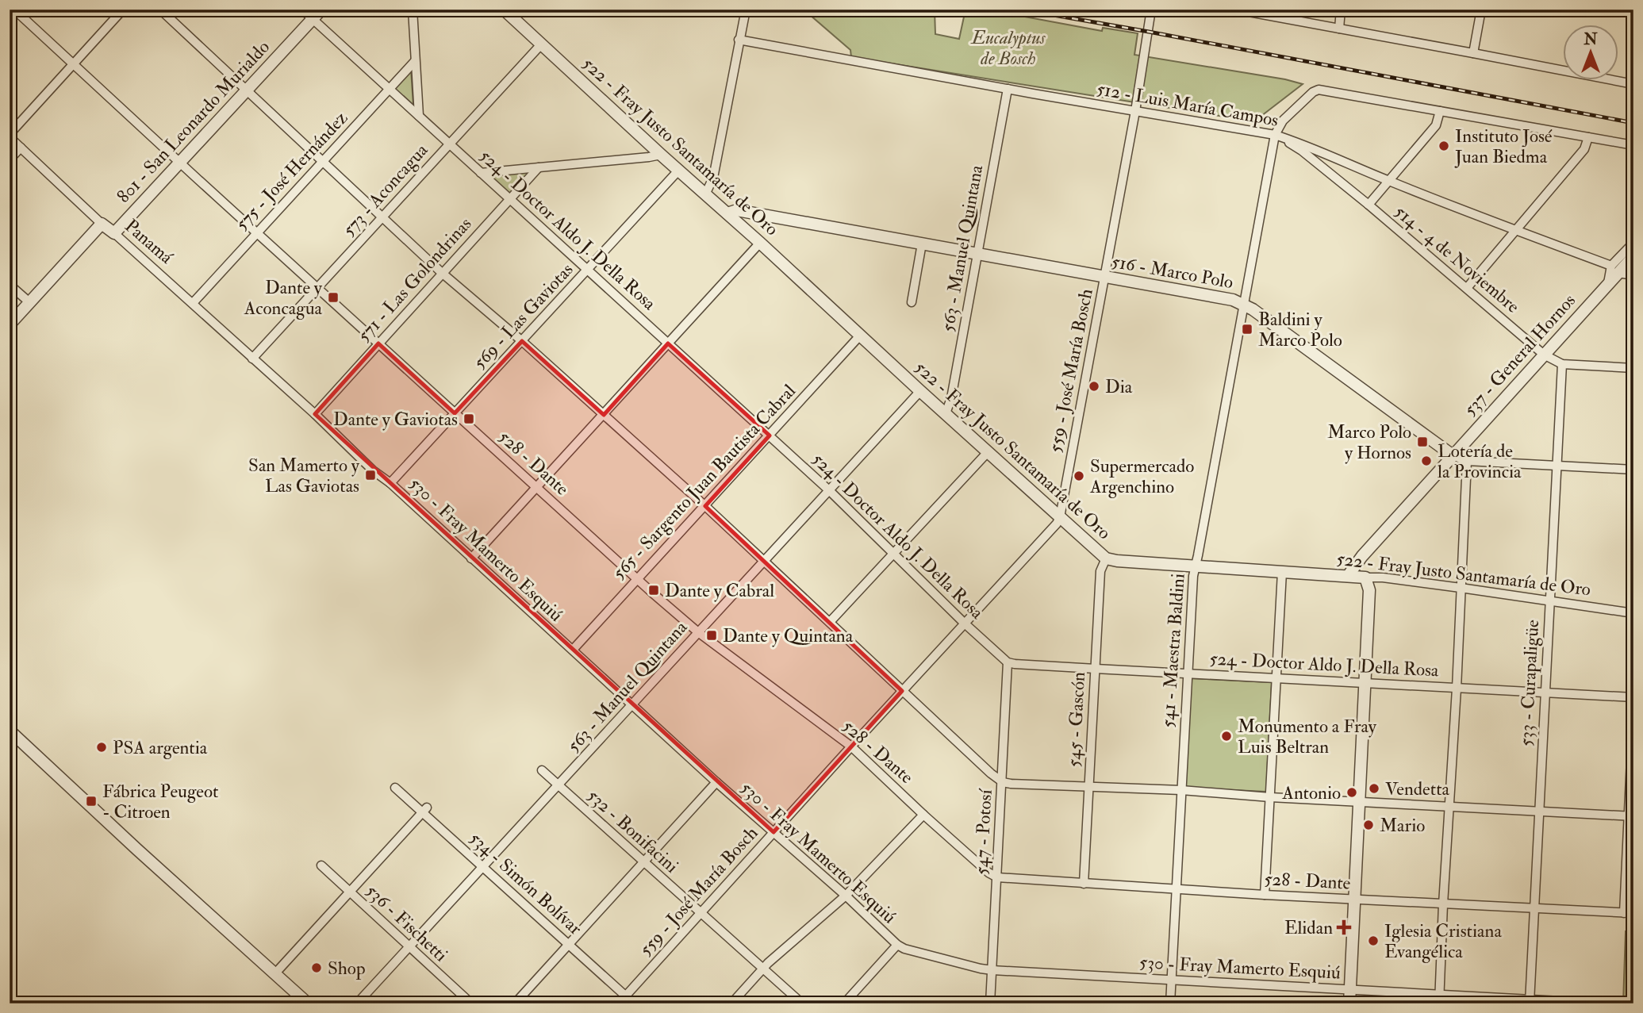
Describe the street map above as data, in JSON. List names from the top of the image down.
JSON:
{
  "streets": {
    "street": [
      "512 - Luis María Campos",
      "801 - San Leonardo Murialdo",
      "522 - Fray Justo Santamaría de Oro",
      "575 - José Hernández",
      "573 - Aconcagua",
      "524 - Doctor Aldo J. Della Rosa",
      "Panamá",
      "563 - Manuel Quintana",
      "514 - 4 de Noviembre",
      "516 - Marco Polo",
      "571 - Las Golondrinas",
      "569 - Las Gaviotas",
      "537 - General Hornos",
      "559 - José María Bosch",
      "528 - Dante",
      "565 - Sargento Juan Bautista Cabral",
      "530 - Fray Mamerto Esquiú",
      "541 - Maestra Baldini",
      "533 - Curapaligüe",
      "545 - Gascón",
      "532 - Bonifacini",
      "547 - Potosí",
      "534 - Simón Bolívar",
      "536 - Fischetti"
    ]
  },
  "crossings": [
    ["512 - Luis María Campos", "563 - Manuel Quintana"],
    ["512 - Luis María Campos", "514 - 4 de Noviembre"],
    ["512 - Luis María Campos", "537 - General Hornos"],
    ["512 - Luis María Campos", "559 - José María Bosch"],
    ["512 - Luis María Campos", "541 - Maestra Baldini"],
    ["801 - San Leonardo Murialdo", "524 - Doctor Aldo J. Della Rosa"],
    ["801 - San Leonardo Murialdo", "Panamá"],
    ["801 - San Leonardo Murialdo", "528 - Dante"],
    ["522 - Fray Justo Santamaría de Oro", "573 - Aconcagua"],
    ["522 - Fray Justo Santamaría de Oro", "563 - Manuel Quintana"],
    ["522 - Fray Justo Santamaría de Oro", "516 - Marco Polo"],
    ["522 - Fray Justo Santamaría de Oro", "569 - Las Gaviotas"],
    ["522 - Fray Justo Santamaría de Oro", "537 - General Hornos"],
    ["522 - Fray Justo Santamaría de Oro", "559 - José María Bosch"],
    ["522 - Fray Justo Santamaría de Oro", "565 - Sargento Juan Bautista Cabral"],
    ["522 - Fray Justo Santamaría de Oro", "541 - Maestra Baldini"],
    ["522 - Fray Justo Santamaría de Oro", "533 - Curapaligüe"],
    ["522 - Fray Justo Santamaría de Oro", "545 - Gascón"],
    ["575 - José Hernández", "524 - Doctor Aldo J. Della Rosa"],
    ["575 - José Hernández", "Panamá"],
    ["575 - José Hernández", "528 - Dante"],
    ["575 - José Hernández", "530 - Fray Mamerto Esquiú"],
    ["573 - Aconcagua", "524 - Doctor Aldo J. Della Rosa"],
    ["573 - Aconcagua", "528 - Dante"],
    ["573 - Aconcagua", "530 - Fray Mamerto Esquiú"],
    ["524 - Doctor Aldo J. Della Rosa", "563 - Manuel Quintana"],
    ["524 - Doctor Aldo J. Della Rosa", "571 - Las Golondrinas"],
    ["524 - Doctor Aldo J. Della Rosa", "569 - Las Gaviotas"],
    ["524 - Doctor Aldo J. Della Rosa", "559 - José María Bosch"],
    ["524 - Doctor Aldo J. Della Rosa", "565 - Sargento Juan Bautista Cabral"],
    ["524 - Doctor Aldo J. Della Rosa", "541 - Maestra Baldini"],
    ["524 - Doctor Aldo J. Della Rosa", "533 - Curapaligüe"],
    ["524 - Doctor Aldo J. Della Rosa", "545 - Gascón"],
    ["524 - Doctor Aldo J. Della Rosa", "547 - Potosí"],
    ["Panamá", "530 - Fray Mamerto Esquiú"],
    ["563 - Manuel Quintana", "516 - Marco Polo"],
    ["563 - Manuel Quintana", "528 - Dante"],
    ["563 - Manuel Quintana", "530 - Fray Mamerto Esquiú"],
    ["563 - Manuel Quintana", "532 - Bonifacini"],
    ["563 - Manuel Quintana", "534 - Simón Bolívar"],
    ["563 - Manuel Quintana", "536 - Fischetti"],
    ["514 - 4 de Noviembre", "537 - General Hornos"],
    ["514 - 4 de Noviembre", "541 - Maestra Baldini"],
    ["514 - 4 de Noviembre", "533 - Curapaligüe"],
    ["516 - Marco Polo", "537 - General Hornos"],
    ["516 - Marco Polo", "559 - José María Bosch"],
    ["516 - Marco Polo", "541 - Maestra Baldini"],
    ["516 - Marco Polo", "533 - Curapaligüe"],
    ["571 - Las Golondrinas", "528 - Dante"],
    ["571 - Las Golondrinas", "530 - Fray Mamerto Esquiú"],
    ["569 - Las Gaviotas", "528 - Dante"],
    ["569 - Las Gaviotas", "530 - Fray Mamerto Esquiú"],
    ["559 - José María Bosch", "528 - Dante"],
    ["559 - José María Bosch", "530 - Fray Mamerto Esquiú"],
    ["559 - José María Bosch", "532 - Bonifacini"],
    ["559 - José María Bosch", "534 - Simón Bolívar"],
    ["528 - Dante", "565 - Sargento Juan Bautista Cabral"],
    ["528 - Dante", "541 - Maestra Baldini"],
    ["528 - Dante", "533 - Curapaligüe"],
    ["528 - Dante", "545 - Gascón"],
    ["528 - Dante", "547 - Potosí"],
    ["565 - Sargento Juan Bautista Cabral", "530 - Fray Mamerto Esquiú"],
    ["530 - Fray Mamerto Esquiú", "541 - Maestra Baldini"],
    ["530 - Fray Mamerto Esquiú", "533 - Curapaligüe"],
    ["530 - Fray Mamerto Esquiú", "547 - Potosí"]
  ],
  "parks": ["Eucalyptus de Bosch"],
  "places": {
    "other": [
      "Instituto José Juan Biedma",
      "Dia",
      "Lotería de la Provincia",
      "Supermercado Argenchino",
      "Monumento a Fray Luis Beltran",
      "PSA argentia",
      "Vendetta",
      "Antonio",
      "Mario",
      "Iglesia Cristiana Evangélica",
      "Shop"
    ],
    "transit": [
      "Dante y Aconcagua",
      "Baldini y Marco Polo",
      "Dante y Gaviotas",
      "Marco Polo y Hornos",
      "San Mamerto y Las Gaviotas",
      "Dante y Cabral",
      "Dante y Quintana",
      "Fábrica Peugeot - Citroen"
    ],
    "health": ["Elidan"]
  },
  "north": "top"
}
